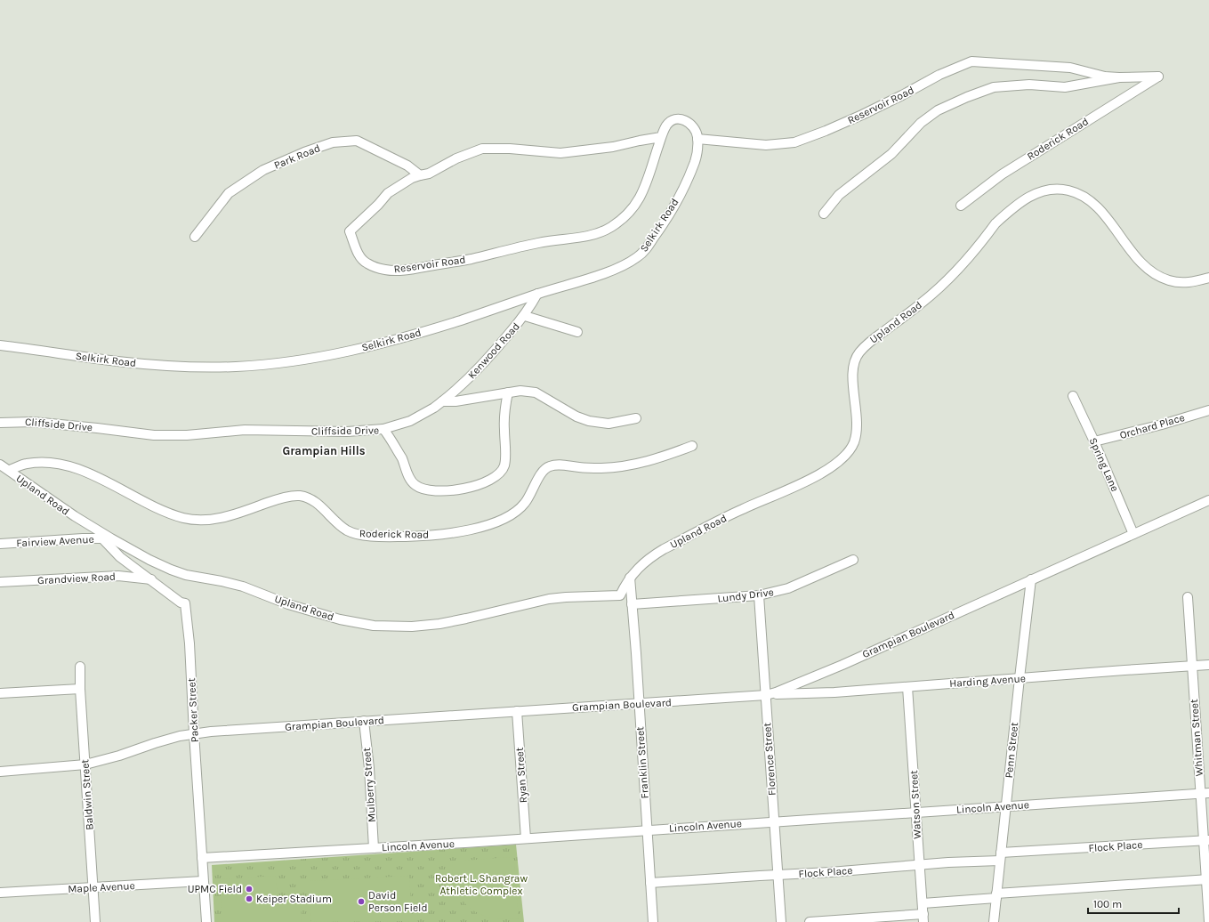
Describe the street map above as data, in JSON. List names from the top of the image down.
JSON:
{
  "streets": {
    "street": [
      "Reservoir Road",
      "Roderick Road",
      "Park Road",
      "Selkirk Road",
      "Upland Road",
      "Kenwood Road",
      "Cliffside Drive",
      "Orchard Place",
      "Spring Lane",
      "Fairview Avenue",
      "Grandview Road",
      "Lundy Drive",
      "Grampian Boulevard",
      "Harding Avenue",
      "Packer Street",
      "Whitman Street",
      "Penn Street",
      "Florence Street",
      "Franklin Street",
      "Ryan Street",
      "Mulberry Street",
      "Baldwin Street",
      "Watson Street",
      "Lincoln Avenue",
      "Flock Place",
      "Maple Avenue"
    ]
  },
  "crossings": [
    ["Reservoir Road", "Roderick Road"],
    ["Reservoir Road", "Park Road"],
    ["Reservoir Road", "Selkirk Road"],
    ["Roderick Road", "Upland Road"],
    ["Selkirk Road", "Kenwood Road"],
    ["Upland Road", "Fairview Avenue"],
    ["Upland Road", "Packer Street"],
    ["Kenwood Road", "Cliffside Drive"],
    ["Orchard Place", "Spring Lane"],
    ["Spring Lane", "Grampian Boulevard"],
    ["Fairview Avenue", "Packer Street"],
    ["Grandview Road", "Packer Street"],
    ["Lundy Drive", "Florence Street"],
    ["Lundy Drive", "Franklin Street"],
    ["Grampian Boulevard", "Harding Avenue"],
    ["Grampian Boulevard", "Packer Street"],
    ["Grampian Boulevard", "Penn Street"],
    ["Grampian Boulevard", "Florence Street"],
    ["Grampian Boulevard", "Franklin Street"],
    ["Grampian Boulevard", "Ryan Street"],
    ["Grampian Boulevard", "Mulberry Street"],
    ["Grampian Boulevard", "Baldwin Street"],
    ["Harding Avenue", "Whitman Street"],
    ["Harding Avenue", "Penn Street"],
    ["Harding Avenue", "Florence Street"],
    ["Harding Avenue", "Watson Street"],
    ["Packer Street", "Lincoln Avenue"],
    ["Packer Street", "Maple Avenue"],
    ["Whitman Street", "Lincoln Avenue"],
    ["Whitman Street", "Flock Place"],
    ["Penn Street", "Lincoln Avenue"],
    ["Penn Street", "Flock Place"],
    ["Florence Street", "Lincoln Avenue"],
    ["Florence Street", "Flock Place"],
    ["Franklin Street", "Lincoln Avenue"],
    ["Franklin Street", "Flock Place"],
    ["Ryan Street", "Lincoln Avenue"],
    ["Mulberry Street", "Lincoln Avenue"],
    ["Baldwin Street", "Maple Avenue"],
    ["Watson Street", "Lincoln Avenue"],
    ["Watson Street", "Flock Place"]
  ],
  "districts": ["Grampian Hills"],
  "parks": ["Robert L. Shangraw Athletic Complex"],
  "places": ["UPMC Field", "Keiper Stadium", "David Person Field"],
  "scale_bar": "100 m"
}
